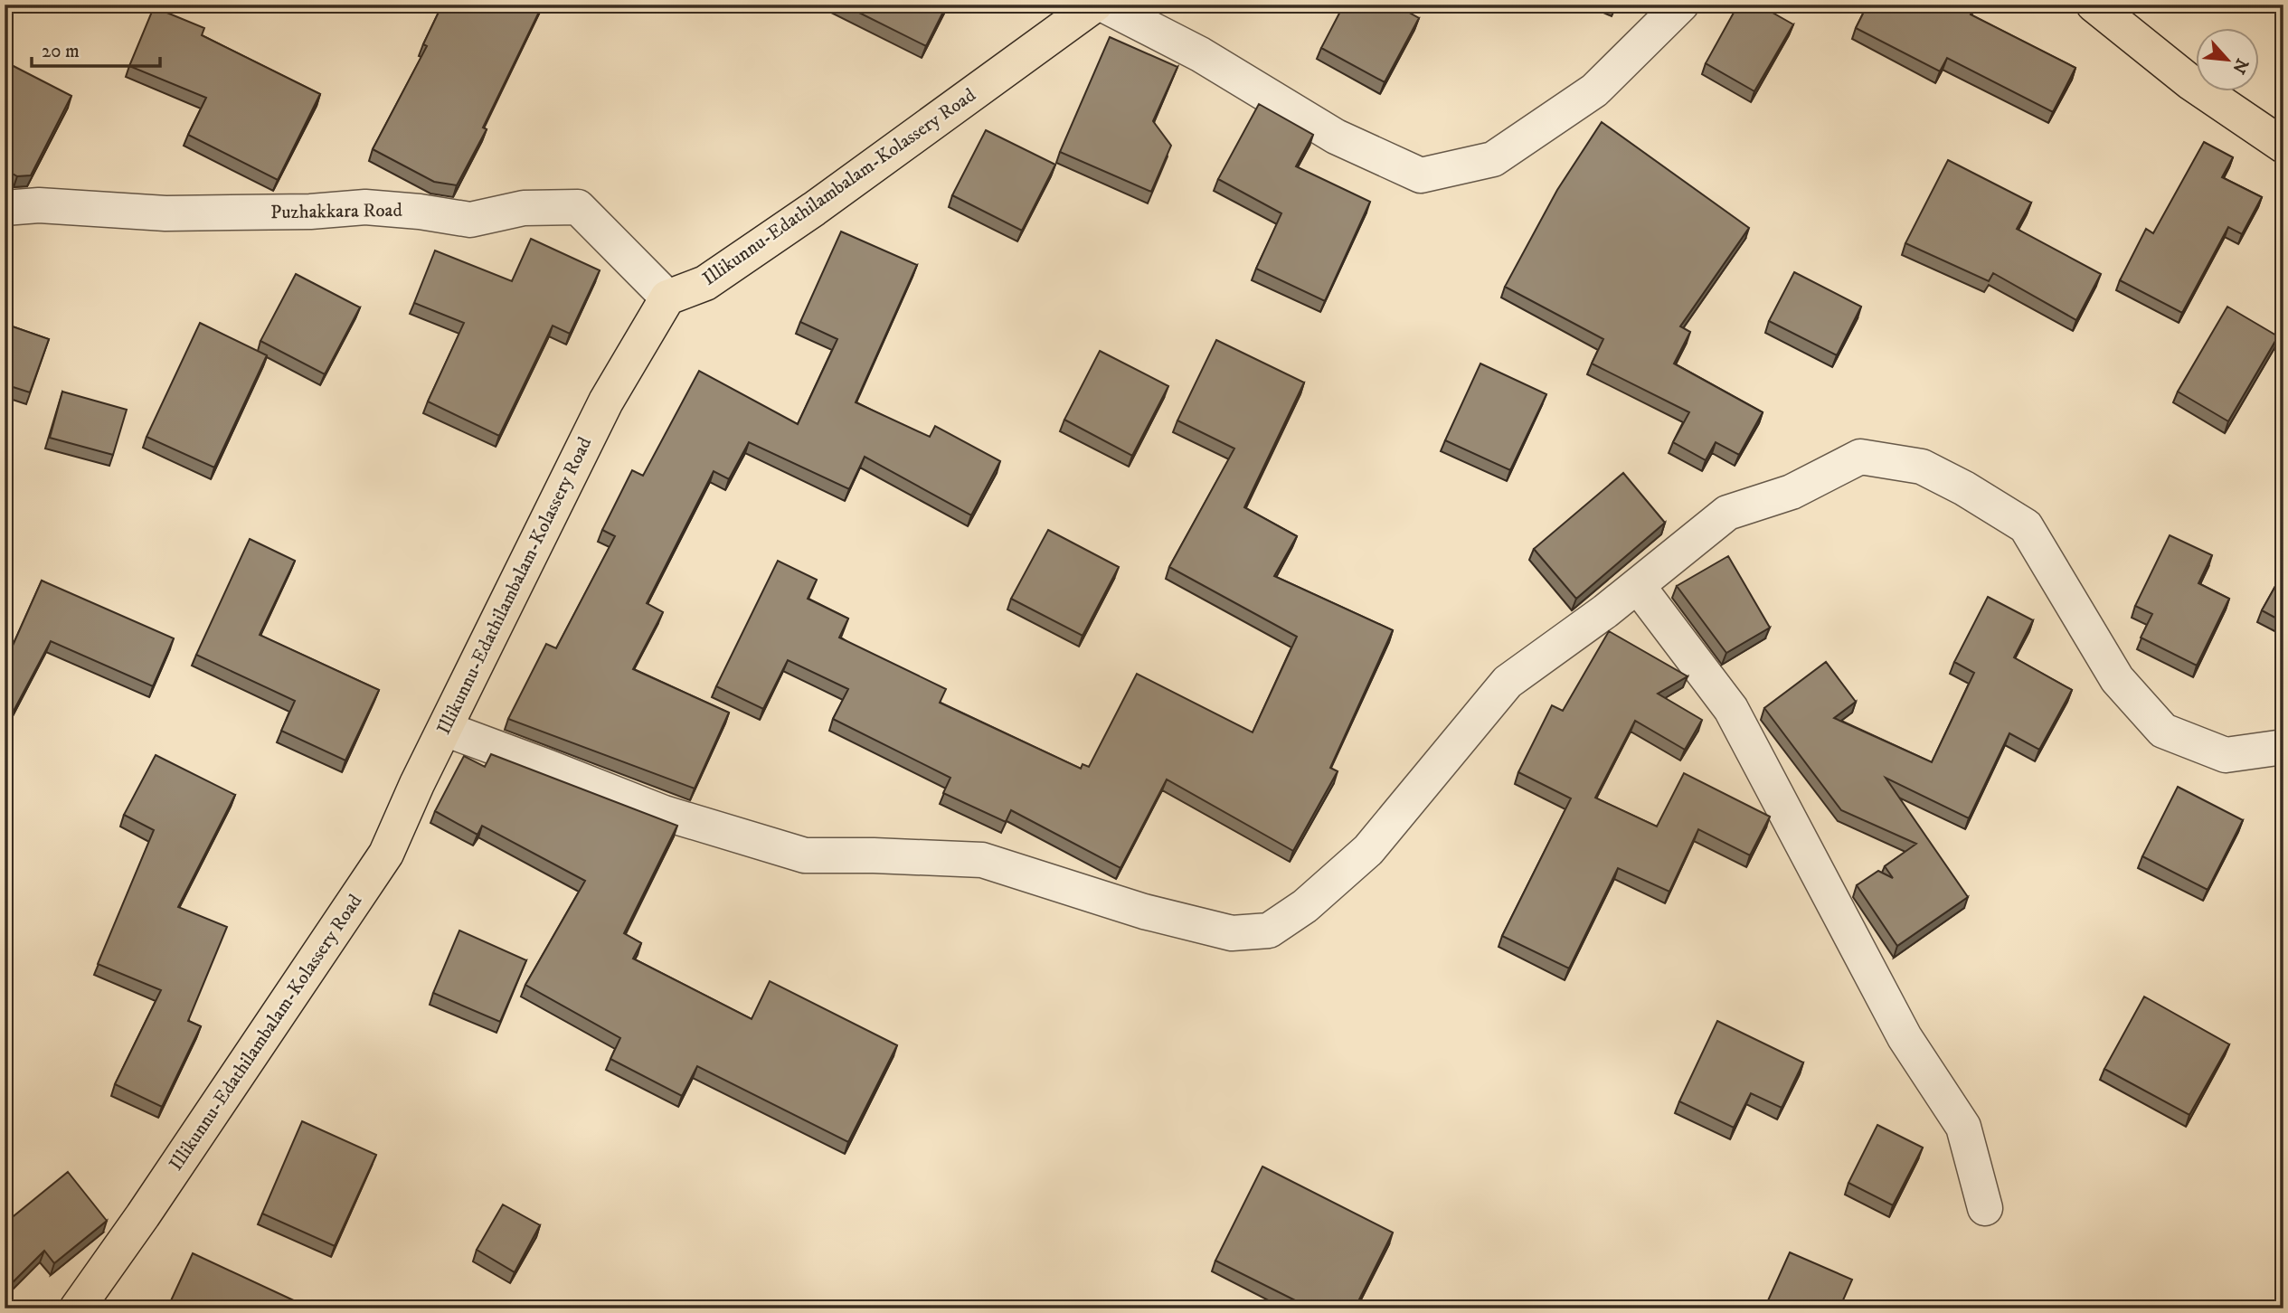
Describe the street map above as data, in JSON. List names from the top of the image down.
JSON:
{
  "streets": {
    "main road": ["Illikunnu-Edathilambalam-Kolassery Road"],
    "street": ["Puzhakkara Road"]
  },
  "crossings": [
    ["Illikunnu-Edathilambalam-Kolassery Road", "Puzhakkara Road"]
  ],
  "scale_bar": "20 m",
  "north": "bottom right"
}
